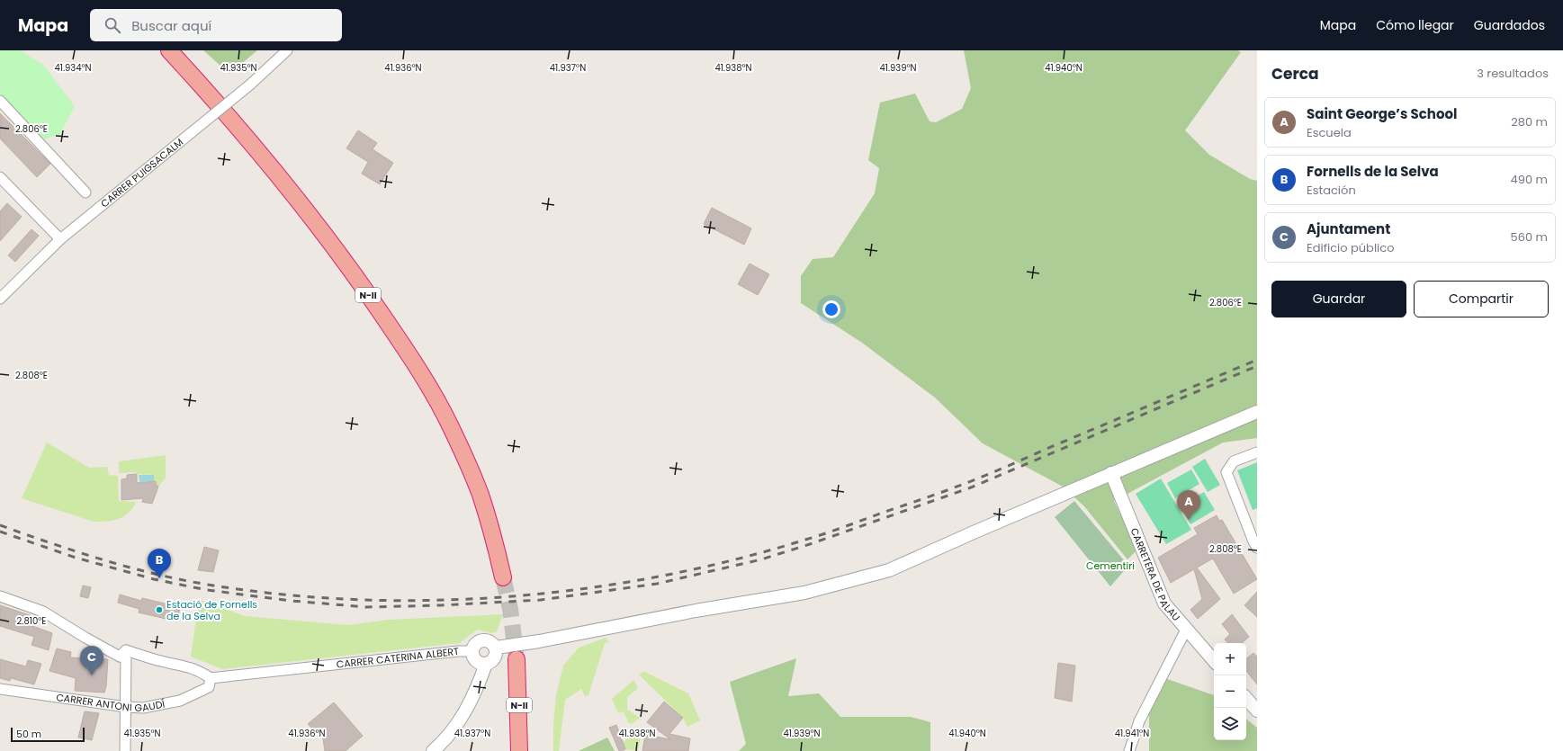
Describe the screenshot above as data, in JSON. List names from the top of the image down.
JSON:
{
  "streets": {
    "highway": ["N-II"],
    "street": [
      "CARRER PUIGSACALM",
      "CARRETERA DE PALAU",
      "CARRER CATERINA ALBERT",
      "CARRER ANTONI GAUDÍ"
    ]
  },
  "crossings": [
    ["CARRER CATERINA ALBERT", "CARRER ANTONI GAUDÍ"]
  ],
  "parks": ["Cementiri"],
  "places": ["Estació de Fornells de la Selva"],
  "scale_bar": "50 m",
  "page": {
    "header": "Mapa",
    "search": "Buscar aquí",
    "nav": ["Mapa", "Cómo llegar", "Guardados"],
    "heading": ["Cerca", "3 resultados"],
    "list": [
      {
        "mark": "A",
        "name": "Saint George’s School",
        "note": "Escuela",
        "value": "280 m"
      },
      {
        "mark": "B",
        "name": "Fornells de la Selva",
        "note": "Estación",
        "value": "490 m"
      },
      {
        "mark": "C",
        "name": "Ajuntament",
        "note": "Edificio público",
        "value": "560 m"
      }
    ],
    "buttons": ["Guardar", "Compartir"],
    "pins": ["A", "B", "C"],
    "map_buttons": ["+", "−"],
    "scale": "50 m"
  },
  "coordinates": [
    "41.934°N",
    "41.935°N",
    "41.936°N",
    "41.937°N",
    "41.938°N",
    "41.939°N",
    "41.940°N",
    "2.806°E",
    "2.808°E",
    "2.810°E",
    "41.941°N"
  ]
}
